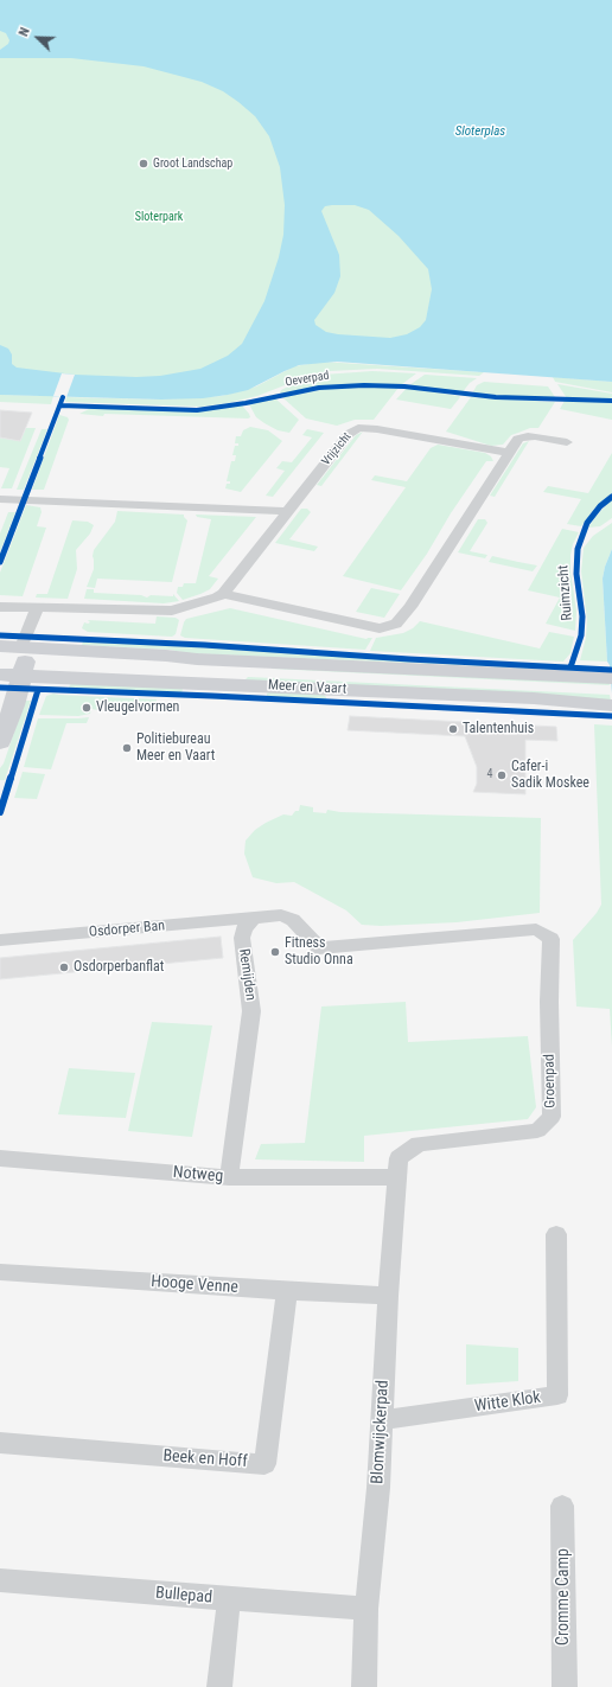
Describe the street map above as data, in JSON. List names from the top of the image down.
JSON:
{
  "streets": {
    "main road": ["Meer en Vaart"],
    "street": [
      "Vrijzicht",
      "Osdorper Ban",
      "Remijden",
      "Groenpad",
      "Notweg",
      "Hooge Venne",
      "Witte Klok",
      "Blomwijckerpad",
      "Beek en Hoff",
      "Bullepad",
      "Cromme Camp"
    ],
    "cycle path": ["Oeverpad", "Ruimzicht"]
  },
  "crossings": [
    ["Osdorper Ban", "Remijden"],
    ["Osdorper Ban", "Groenpad"],
    ["Remijden", "Groenpad"],
    ["Remijden", "Notweg"],
    ["Groenpad", "Notweg"],
    ["Groenpad", "Blomwijckerpad"],
    ["Notweg", "Blomwijckerpad"],
    ["Hooge Venne", "Blomwijckerpad"],
    ["Hooge Venne", "Beek en Hoff"],
    ["Witte Klok", "Blomwijckerpad"],
    ["Blomwijckerpad", "Bullepad"]
  ],
  "water": ["Sloterplas"],
  "parks": ["Sloterpark"],
  "places": [
    "Groot Landschap",
    "Vleugelvormen",
    "Talentenhuis",
    "Politiebureau Meer en Vaart",
    "Cafer-i Sadik Moskee",
    "Fitness Studio Onna",
    "Osdorperbanflat"
  ],
  "house_numbers": ["4"],
  "north": "top left"
}
